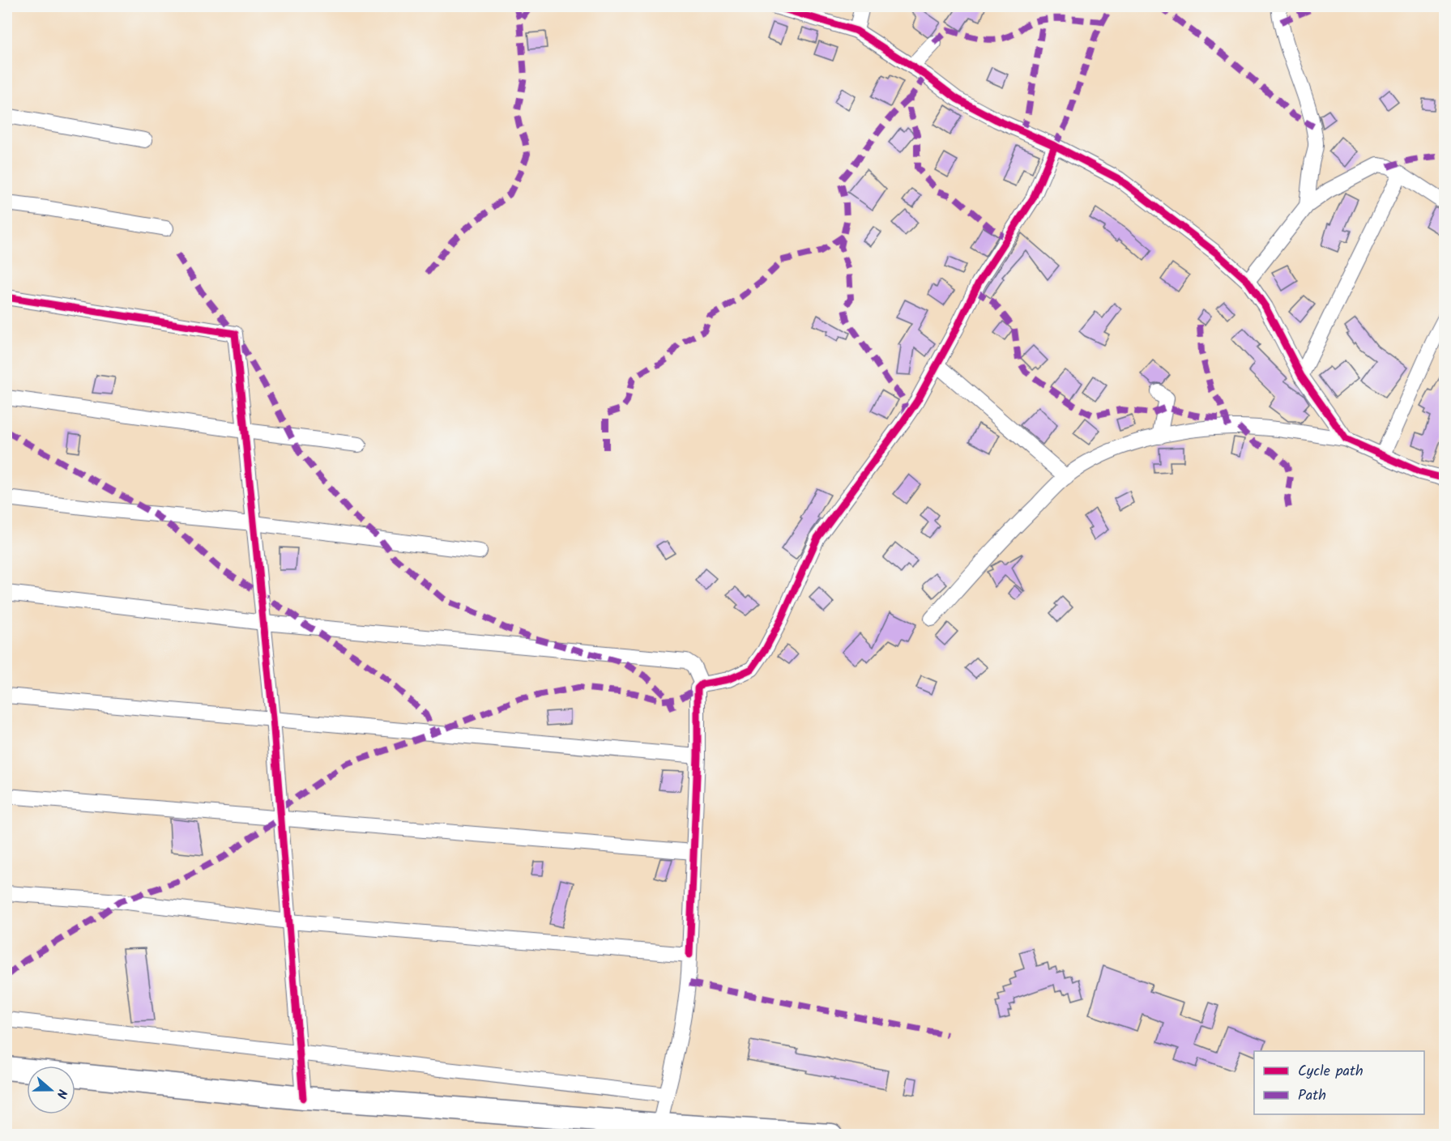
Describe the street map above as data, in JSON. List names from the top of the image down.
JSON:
{
  "legend": ["Cycle path", "Path"],
  "north": "right"
}
